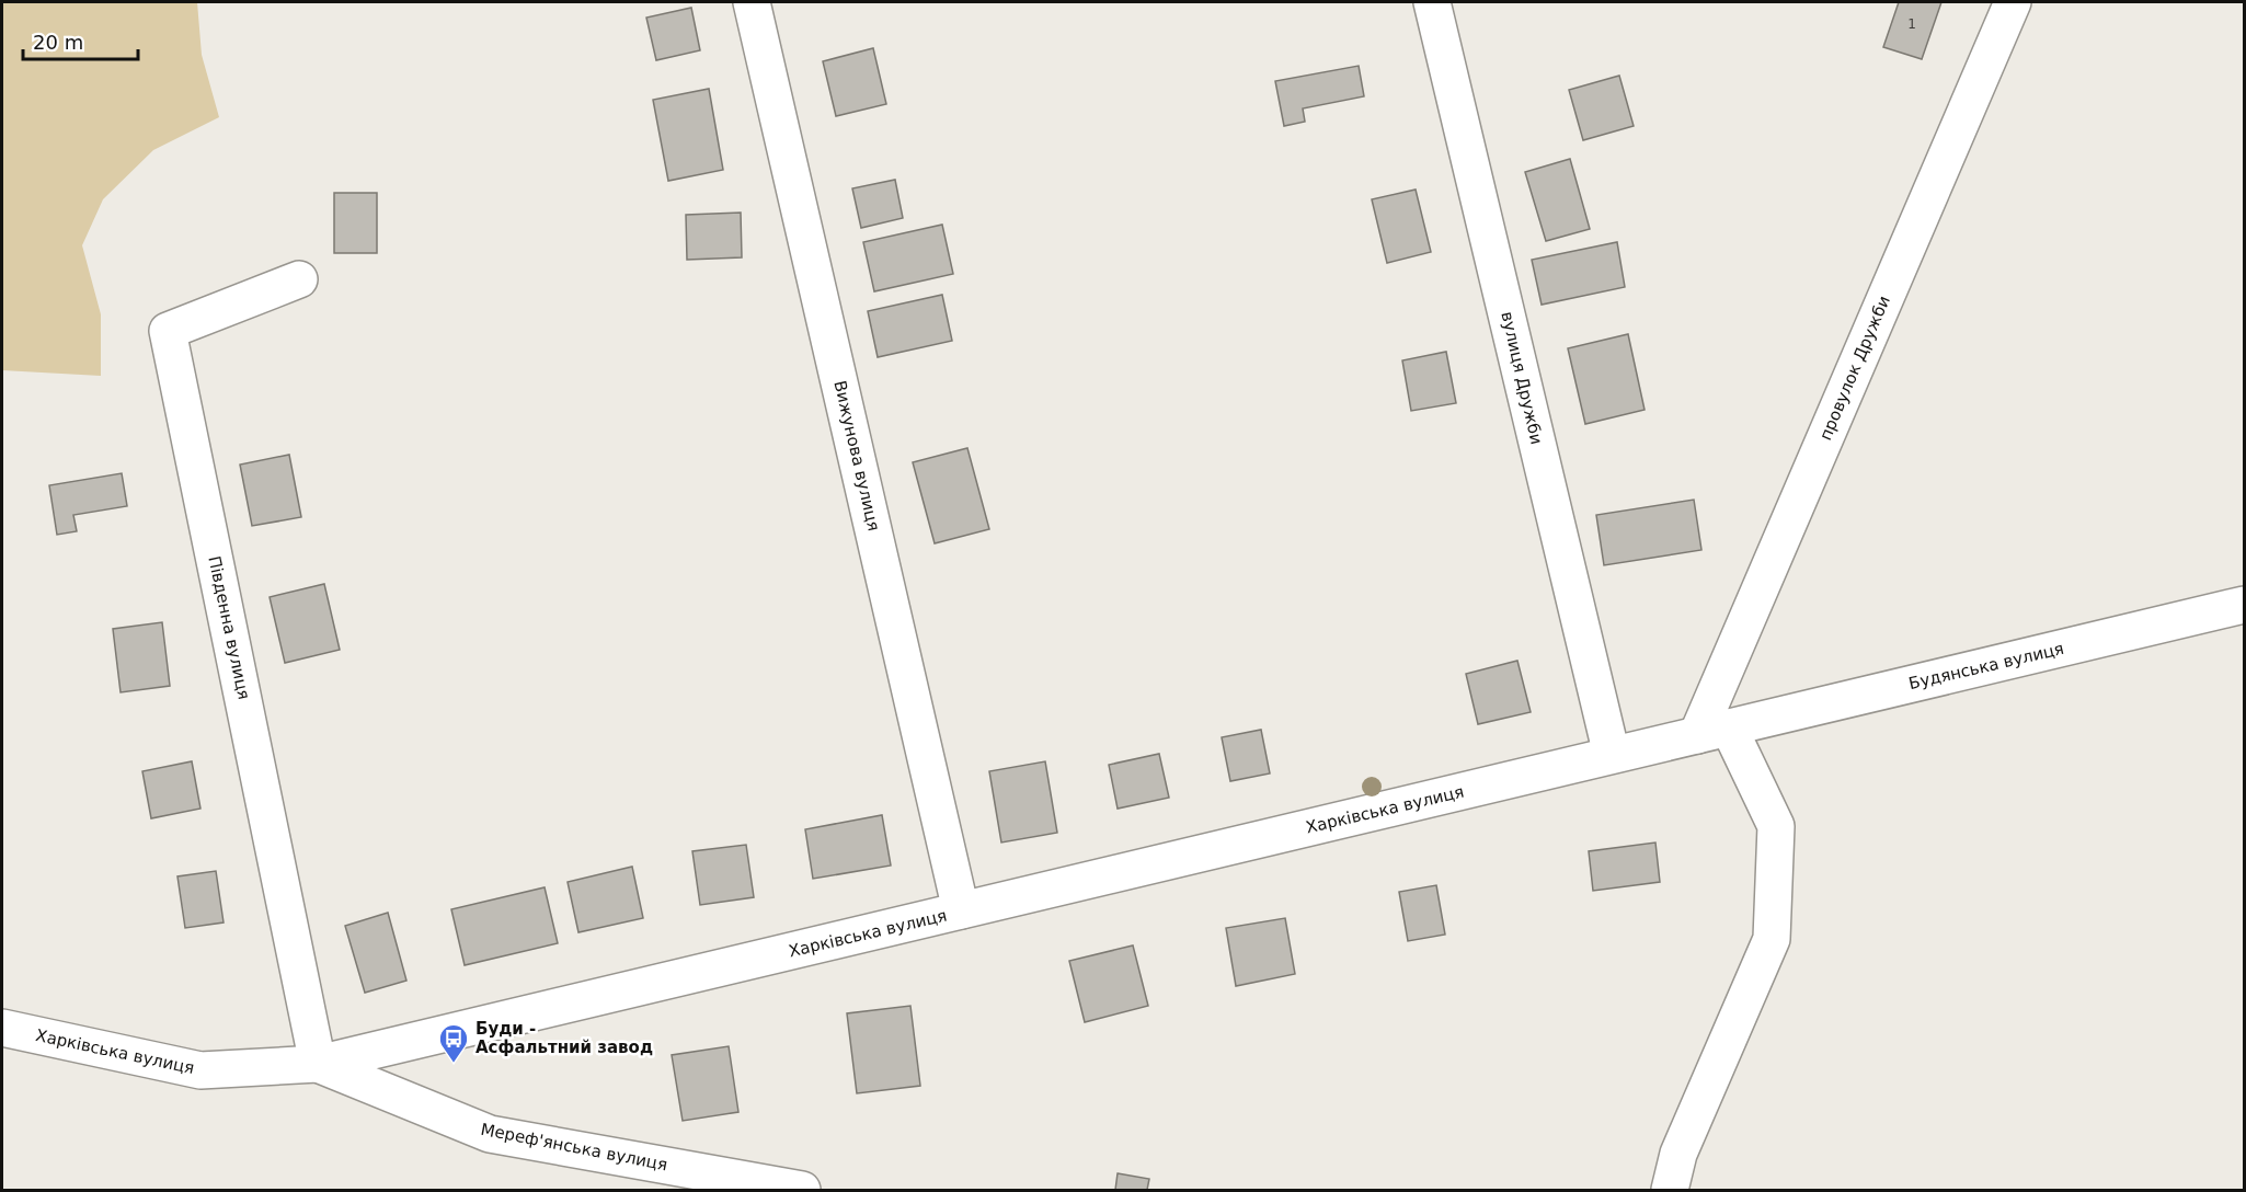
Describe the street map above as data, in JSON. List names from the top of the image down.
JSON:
{
  "streets": {
    "street": [
      "провулок Дружби",
      "вулиця Дружби",
      "Вижунова вулиця",
      "Південна вулиця",
      "Будянська вулиця",
      "Харківська вулиця",
      "Мереф'янська вулиця"
    ]
  },
  "crossings": [
    ["провулок Дружби", "Будянська вулиця"],
    ["провулок Дружби", "Харківська вулиця"],
    ["вулиця Дружби", "Харківська вулиця"],
    ["Вижунова вулиця", "Харківська вулиця"],
    ["Південна вулиця", "Харківська вулиця"],
    ["Південна вулиця", "Мереф'янська вулиця"],
    ["Будянська вулиця", "Харківська вулиця"],
    ["Харківська вулиця", "Мереф'янська вулиця"]
  ],
  "places": {
    "bus stop": ["Буди - Асфальтний завод"]
  },
  "house_numbers": ["1"],
  "scale_bar": "20 m"
}
